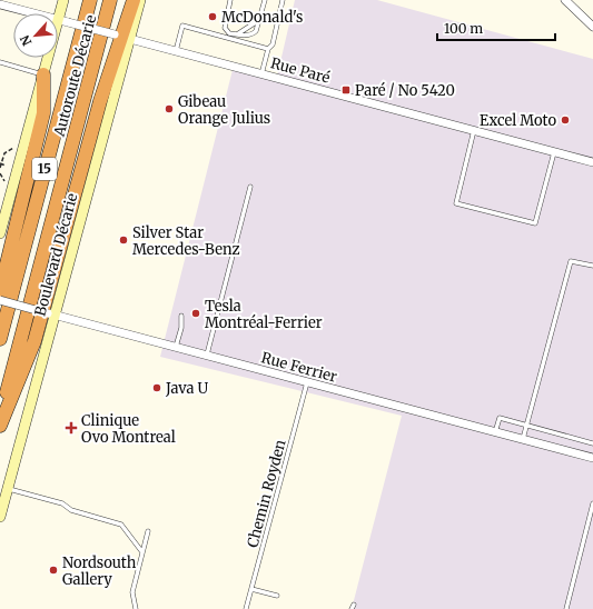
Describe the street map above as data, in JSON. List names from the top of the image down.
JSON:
{
  "streets": {
    "highway": ["Autoroute Décarie", "15"],
    "main road": ["Boulevard Décarie"],
    "street": ["Rue Paré", "Rue Ferrier"],
    "lane": ["Chemin Royden"]
  },
  "crossings": [
    ["Rue Paré", "Boulevard Décarie"],
    ["Boulevard Décarie", "Rue Ferrier"],
    ["Rue Ferrier", "Chemin Royden"]
  ],
  "places": {
    "other": [
      "McDonald's",
      "Gibeau Orange Julius",
      "Excel Moto",
      "Silver Star Mercedes-Benz",
      "Tesla Montréal-Ferrier",
      "Java U",
      "Nordsouth Gallery"
    ],
    "transit": ["Paré / No 5420"],
    "health": ["Clinique Ovo Montreal"]
  },
  "scale_bar": "100 m",
  "north": "bottom left"
}
